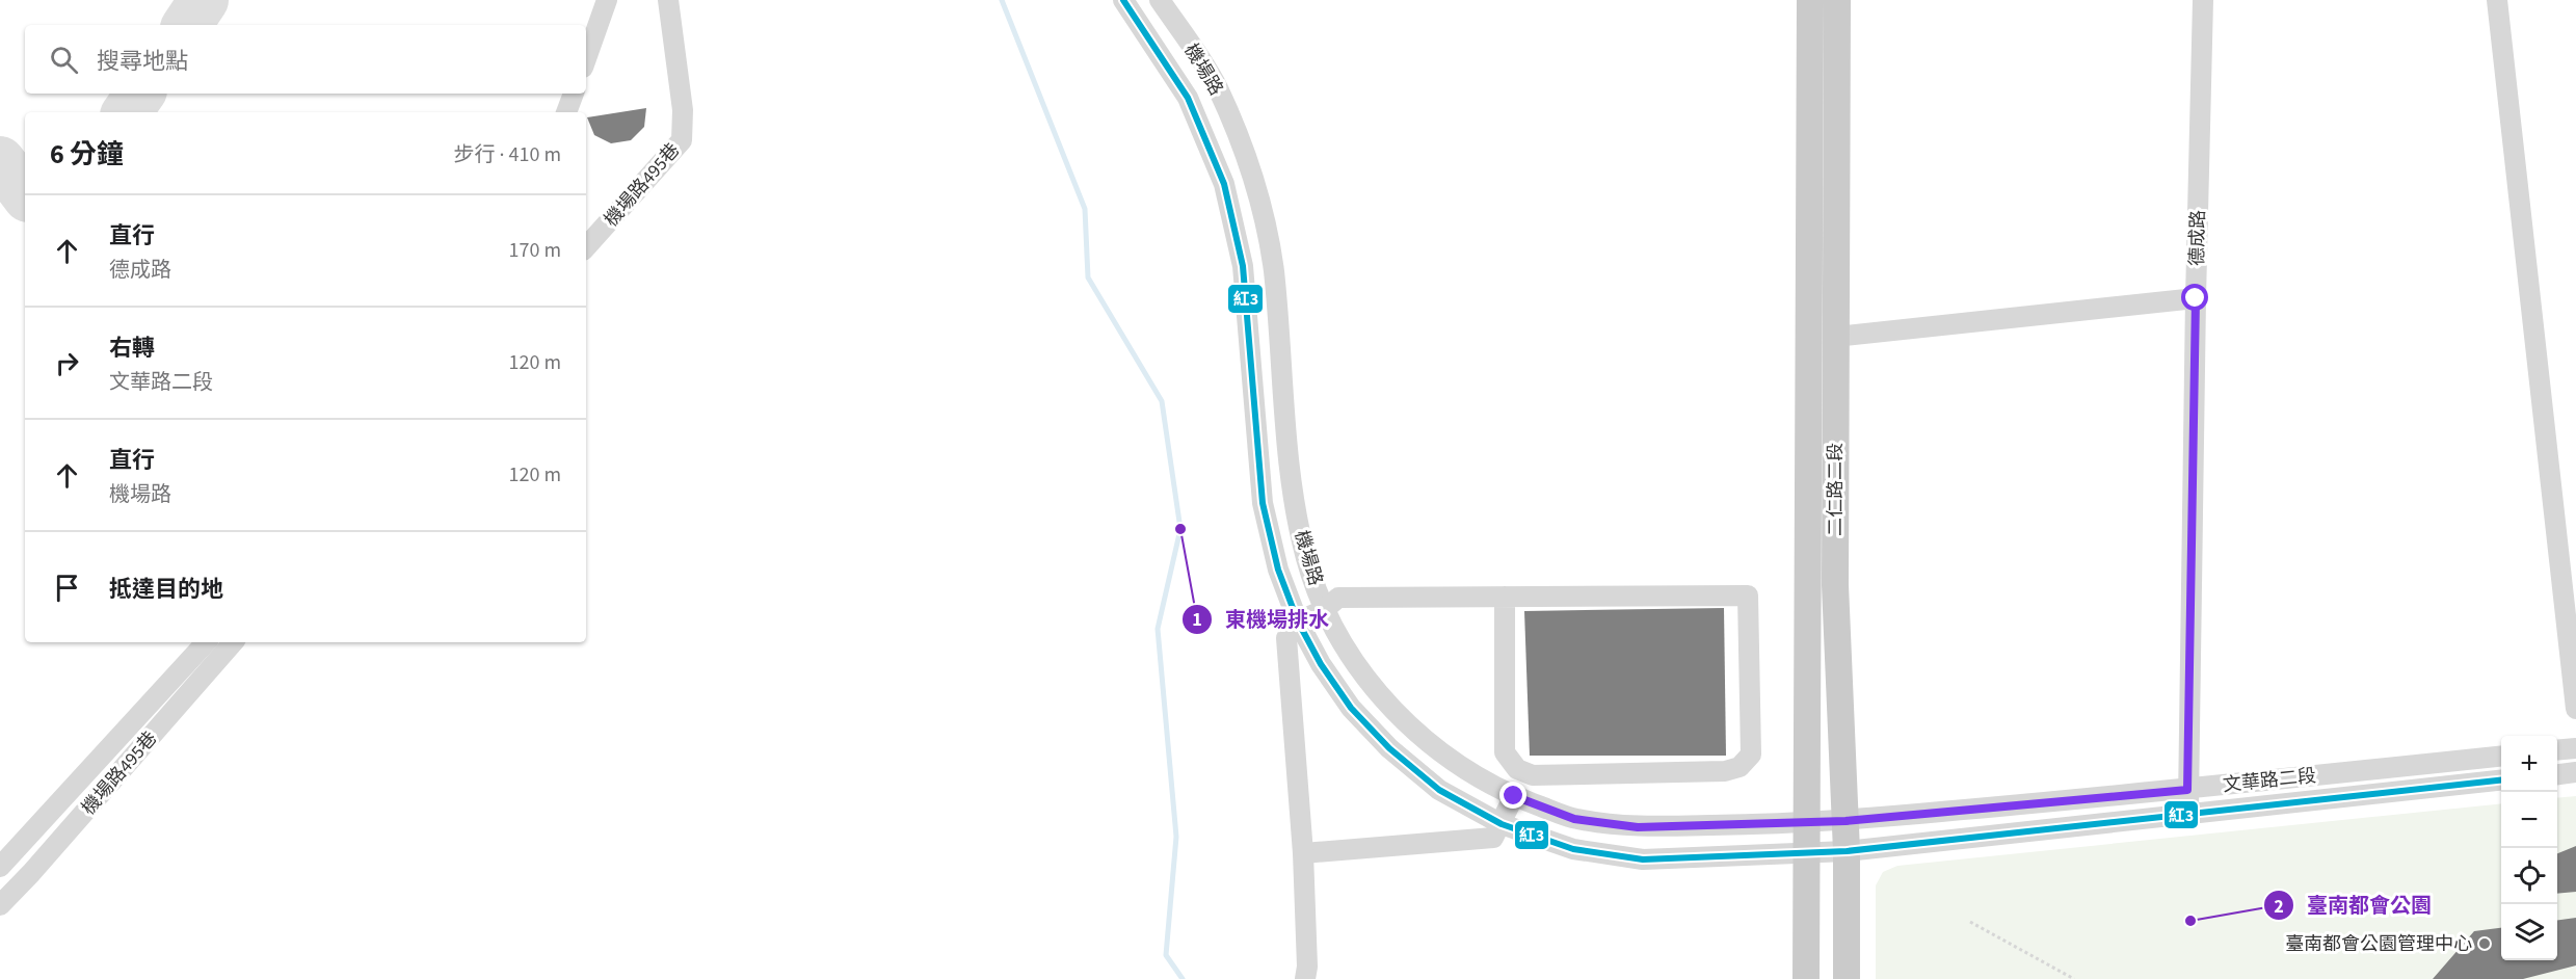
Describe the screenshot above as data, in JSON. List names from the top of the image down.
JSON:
{
  "streets": {
    "main road": ["二仁路二段"],
    "street": [
      "機場路",
      "機場路495巷",
      "德成路",
      "文華路二段"
    ]
  },
  "crossings": [
    ["機場路", "二仁路二段"],
    ["機場路", "文華路二段"],
    ["德成路", "文華路二段"],
    ["二仁路二段", "文華路二段"]
  ],
  "places": ["東機場排水", "臺南都會公園", "臺南都會公園管理中心"],
  "lines": ["transit line 紅3"],
  "page": {
    "search": "搜尋地點",
    "heading": ["6 分鐘", "步行 · 410 m"],
    "list": [
      ["直行", "德成路", "170 m"],
      ["右轉", "文華路二段", "120 m"],
      ["直行", "機場路", "120 m"],
      "抵達目的地"
    ],
    "map_buttons": ["+", "−"]
  }
}
